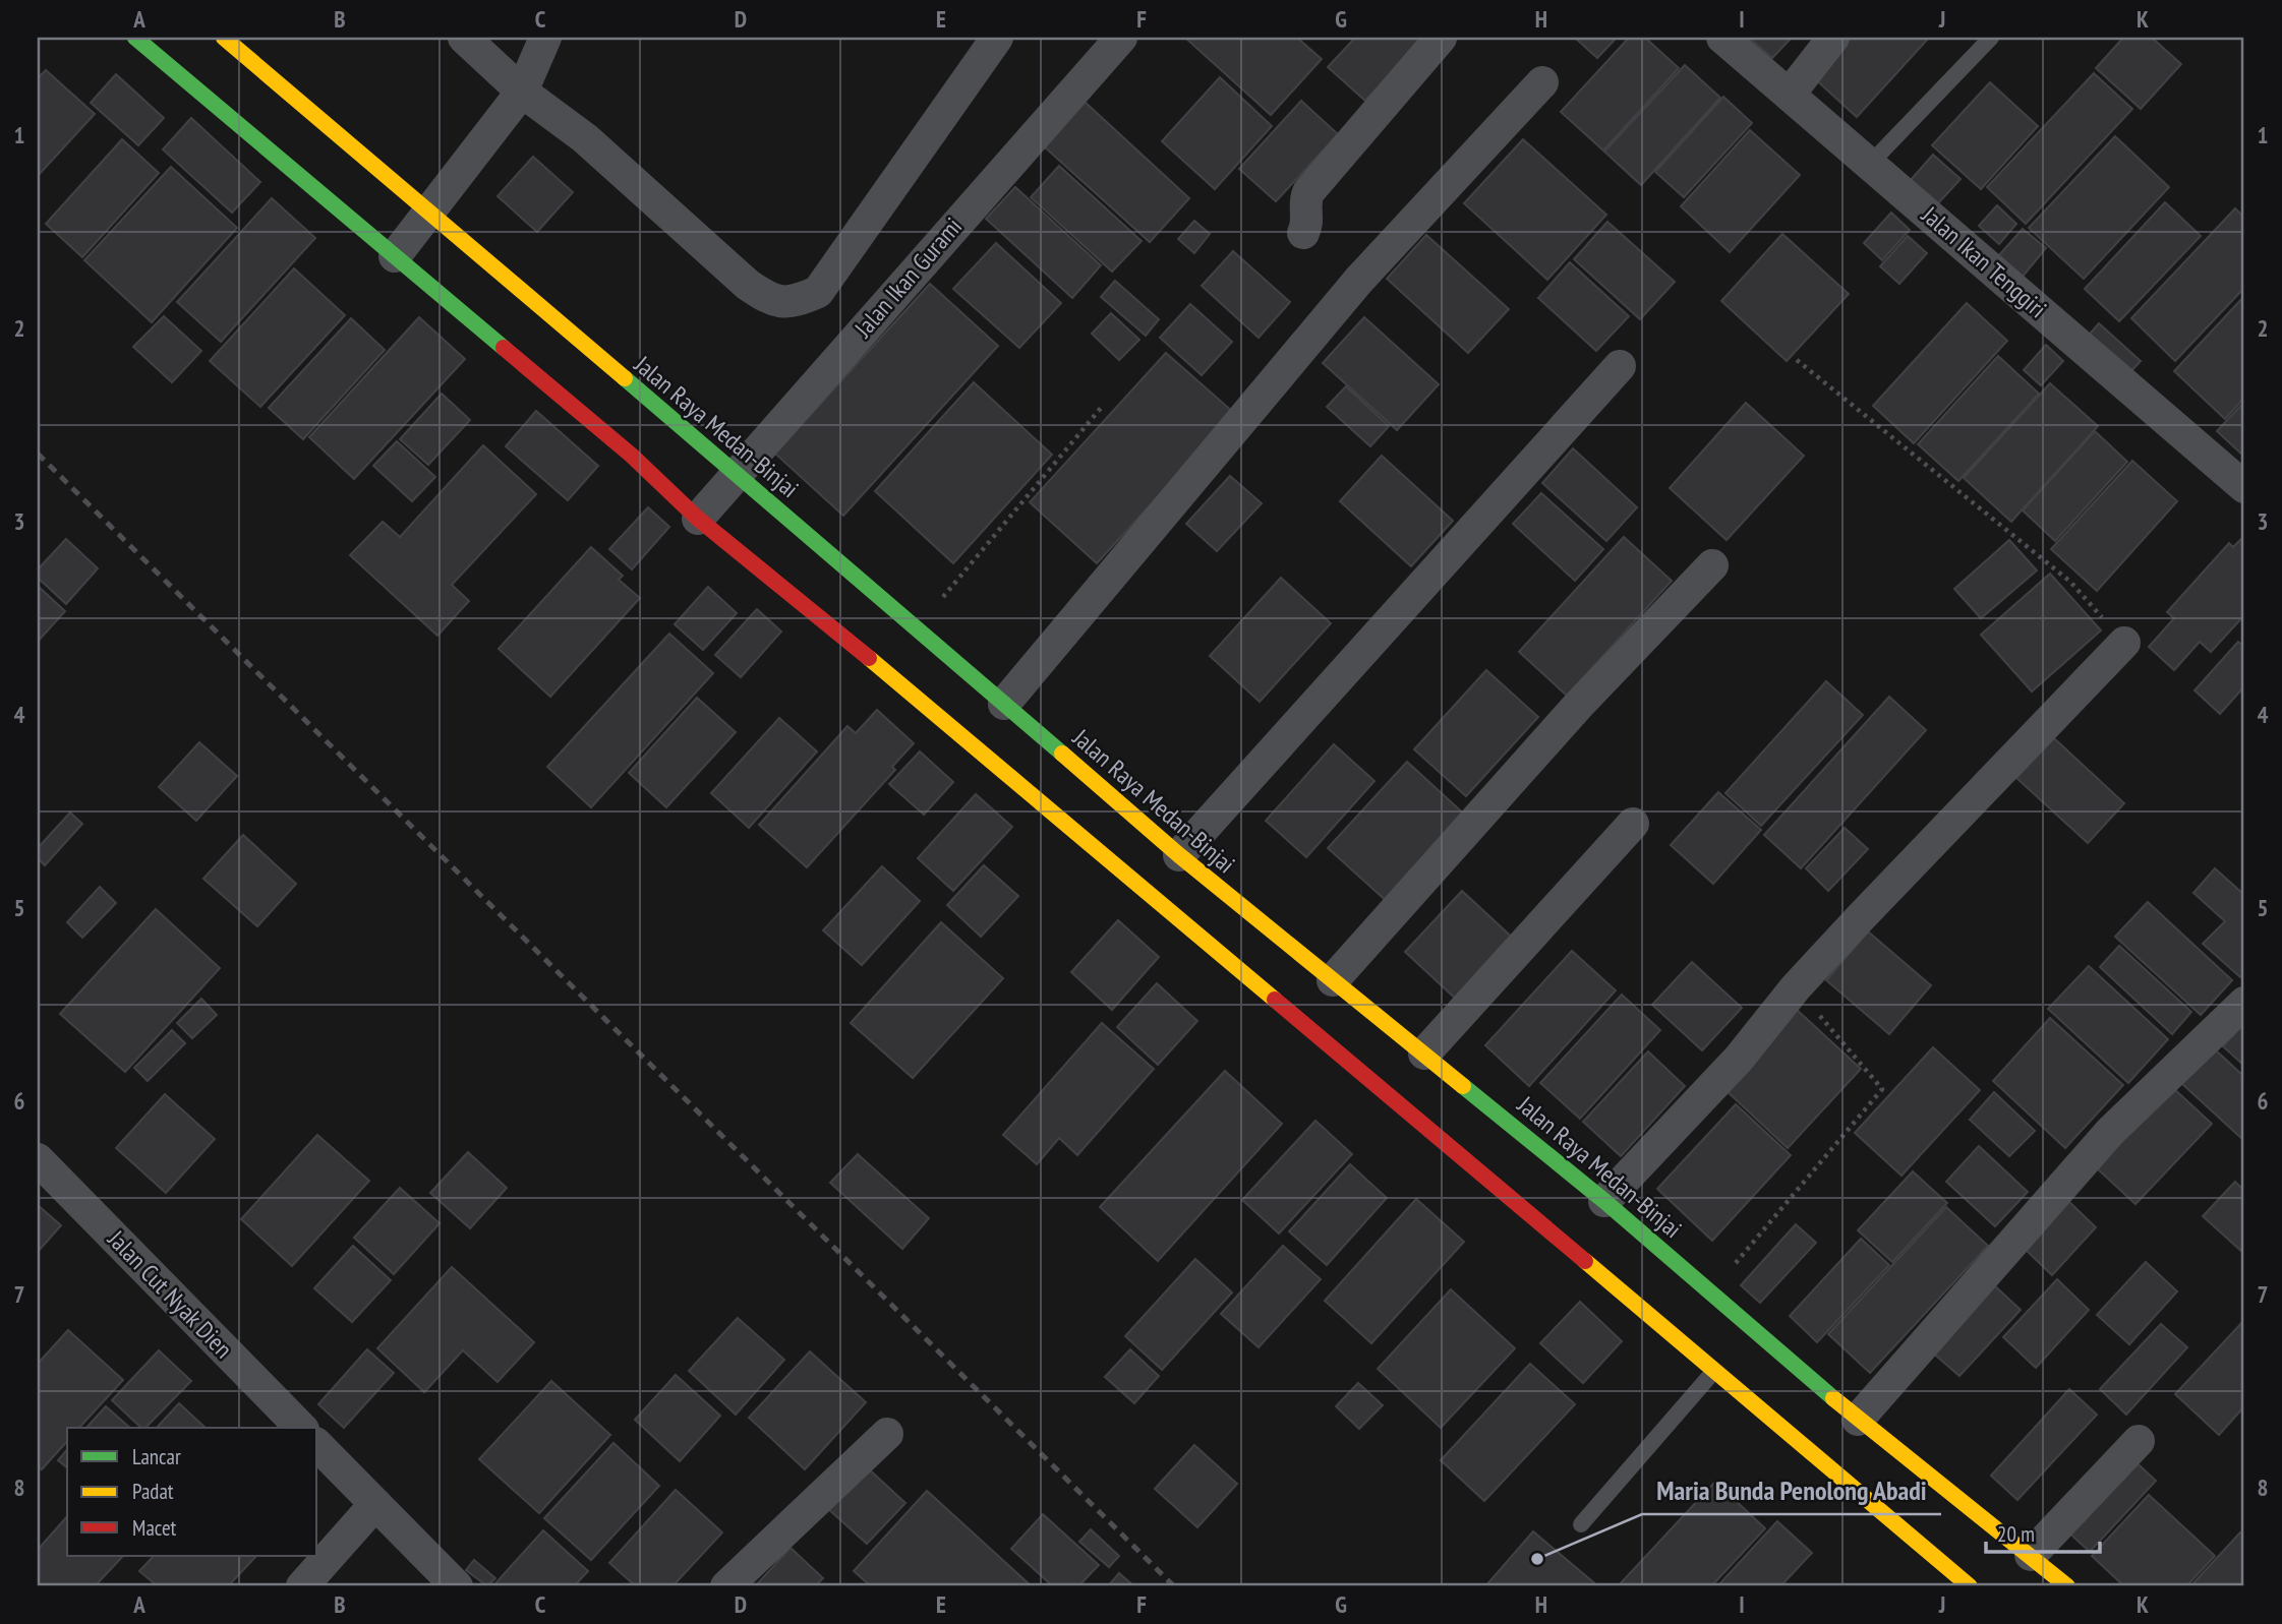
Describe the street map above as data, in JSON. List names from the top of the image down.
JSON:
{
  "streets": {
    "main road": ["Jalan Raya Medan-Binjai"],
    "street": ["Jalan Ikan Tenggiri", "Jalan Ikan Gurami", "Jalan Cut Nyak Dien"]
  },
  "crossings": [
    ["Jalan Ikan Gurami", "Jalan Raya Medan-Binjai"]
  ],
  "places": ["Maria Bunda Penolong Abadi"],
  "legend": ["Lancar", "Padat", "Macet"],
  "scale_bar": "20 m",
  "grid": {
    "columns": [
      "A",
      "B",
      "C",
      "D",
      "E",
      "F",
      "G",
      "H",
      "I",
      "J",
      "K"
    ],
    "rows": [
      "1",
      "2",
      "3",
      "4",
      "5",
      "6",
      "7",
      "8"
    ]
  }
}
